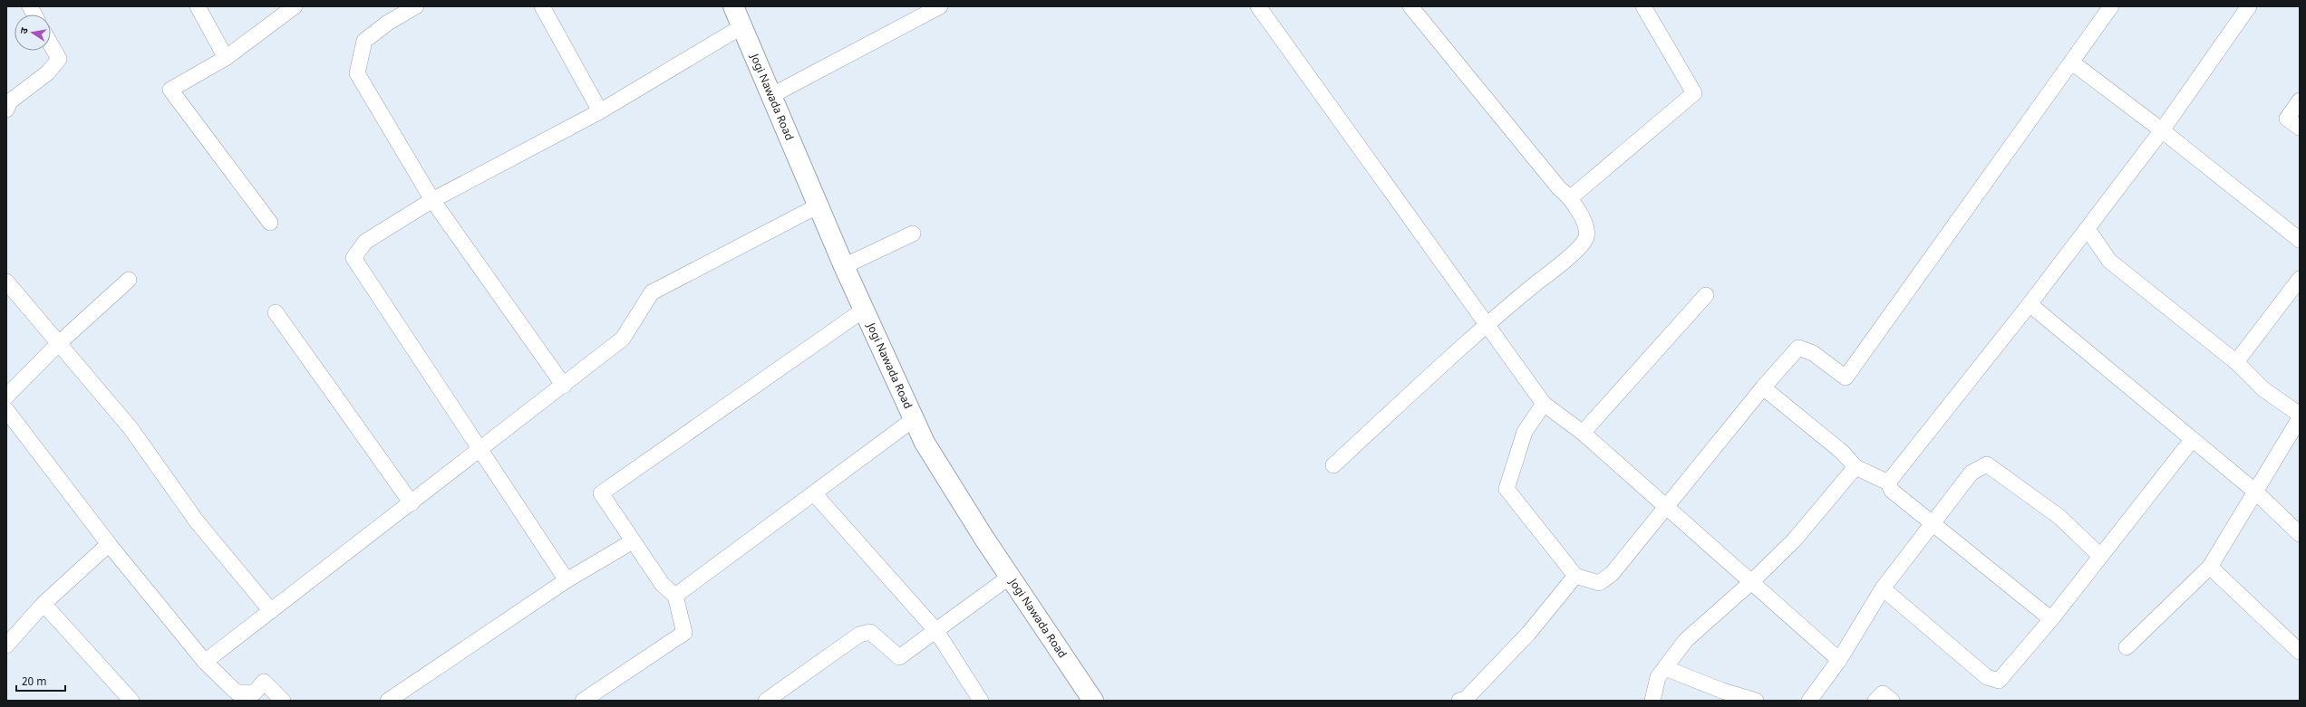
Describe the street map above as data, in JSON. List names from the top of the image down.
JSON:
{
  "streets": {
    "street": ["Jogi Nawada Road"]
  },
  "scale_bar": "20 m",
  "north": "left"
}
